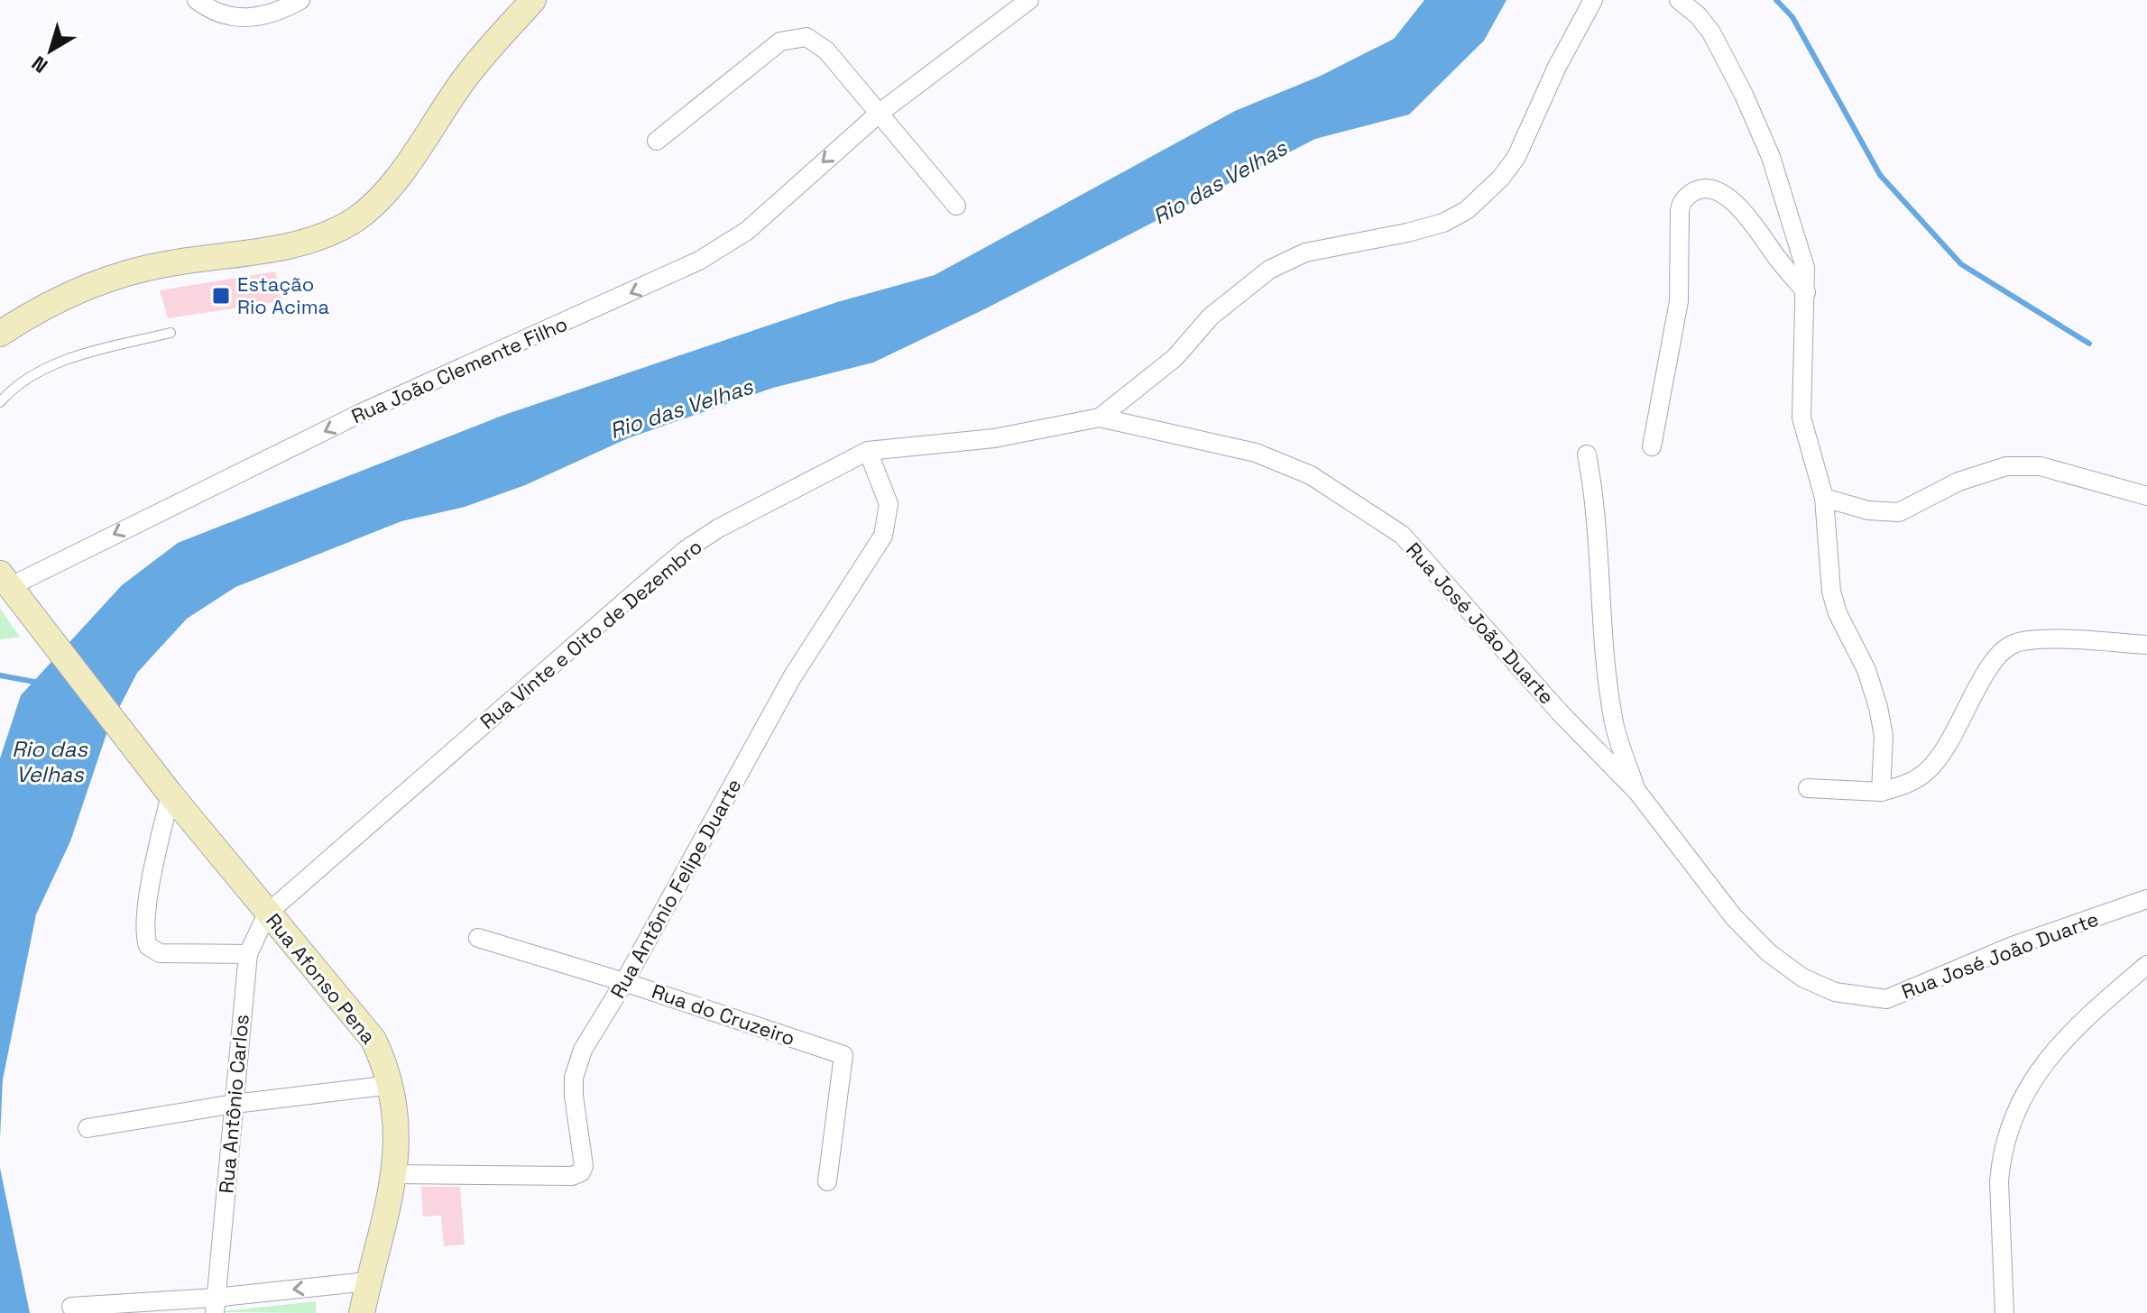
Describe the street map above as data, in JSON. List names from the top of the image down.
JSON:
{
  "streets": {
    "main road": ["Rua Afonso Pena"],
    "street": [
      "Rua João Clemente Filho",
      "Rua José João Duarte",
      "Rua Vinte e Oito de Dezembro",
      "Rua Antônio Felipe Duarte",
      "Rua do Cruzeiro",
      "Rua Antônio Carlos"
    ]
  },
  "crossings": [
    ["Rua João Clemente Filho", "Rua Afonso Pena"],
    ["Rua José João Duarte", "Rua Vinte e Oito de Dezembro"],
    ["Rua Vinte e Oito de Dezembro", "Rua Antônio Felipe Duarte"],
    ["Rua Vinte e Oito de Dezembro", "Rua Afonso Pena"],
    ["Rua Vinte e Oito de Dezembro", "Rua Antônio Carlos"],
    ["Rua Antônio Felipe Duarte", "Rua Afonso Pena"],
    ["Rua Antônio Felipe Duarte", "Rua do Cruzeiro"],
    ["Rua Afonso Pena", "Rua Antônio Carlos"]
  ],
  "one_way": ["Rua João Clemente Filho"],
  "water": ["Rio das Velhas"],
  "places": {
    "transit": ["Estação Rio Acima"]
  },
  "north": "bottom left"
}
